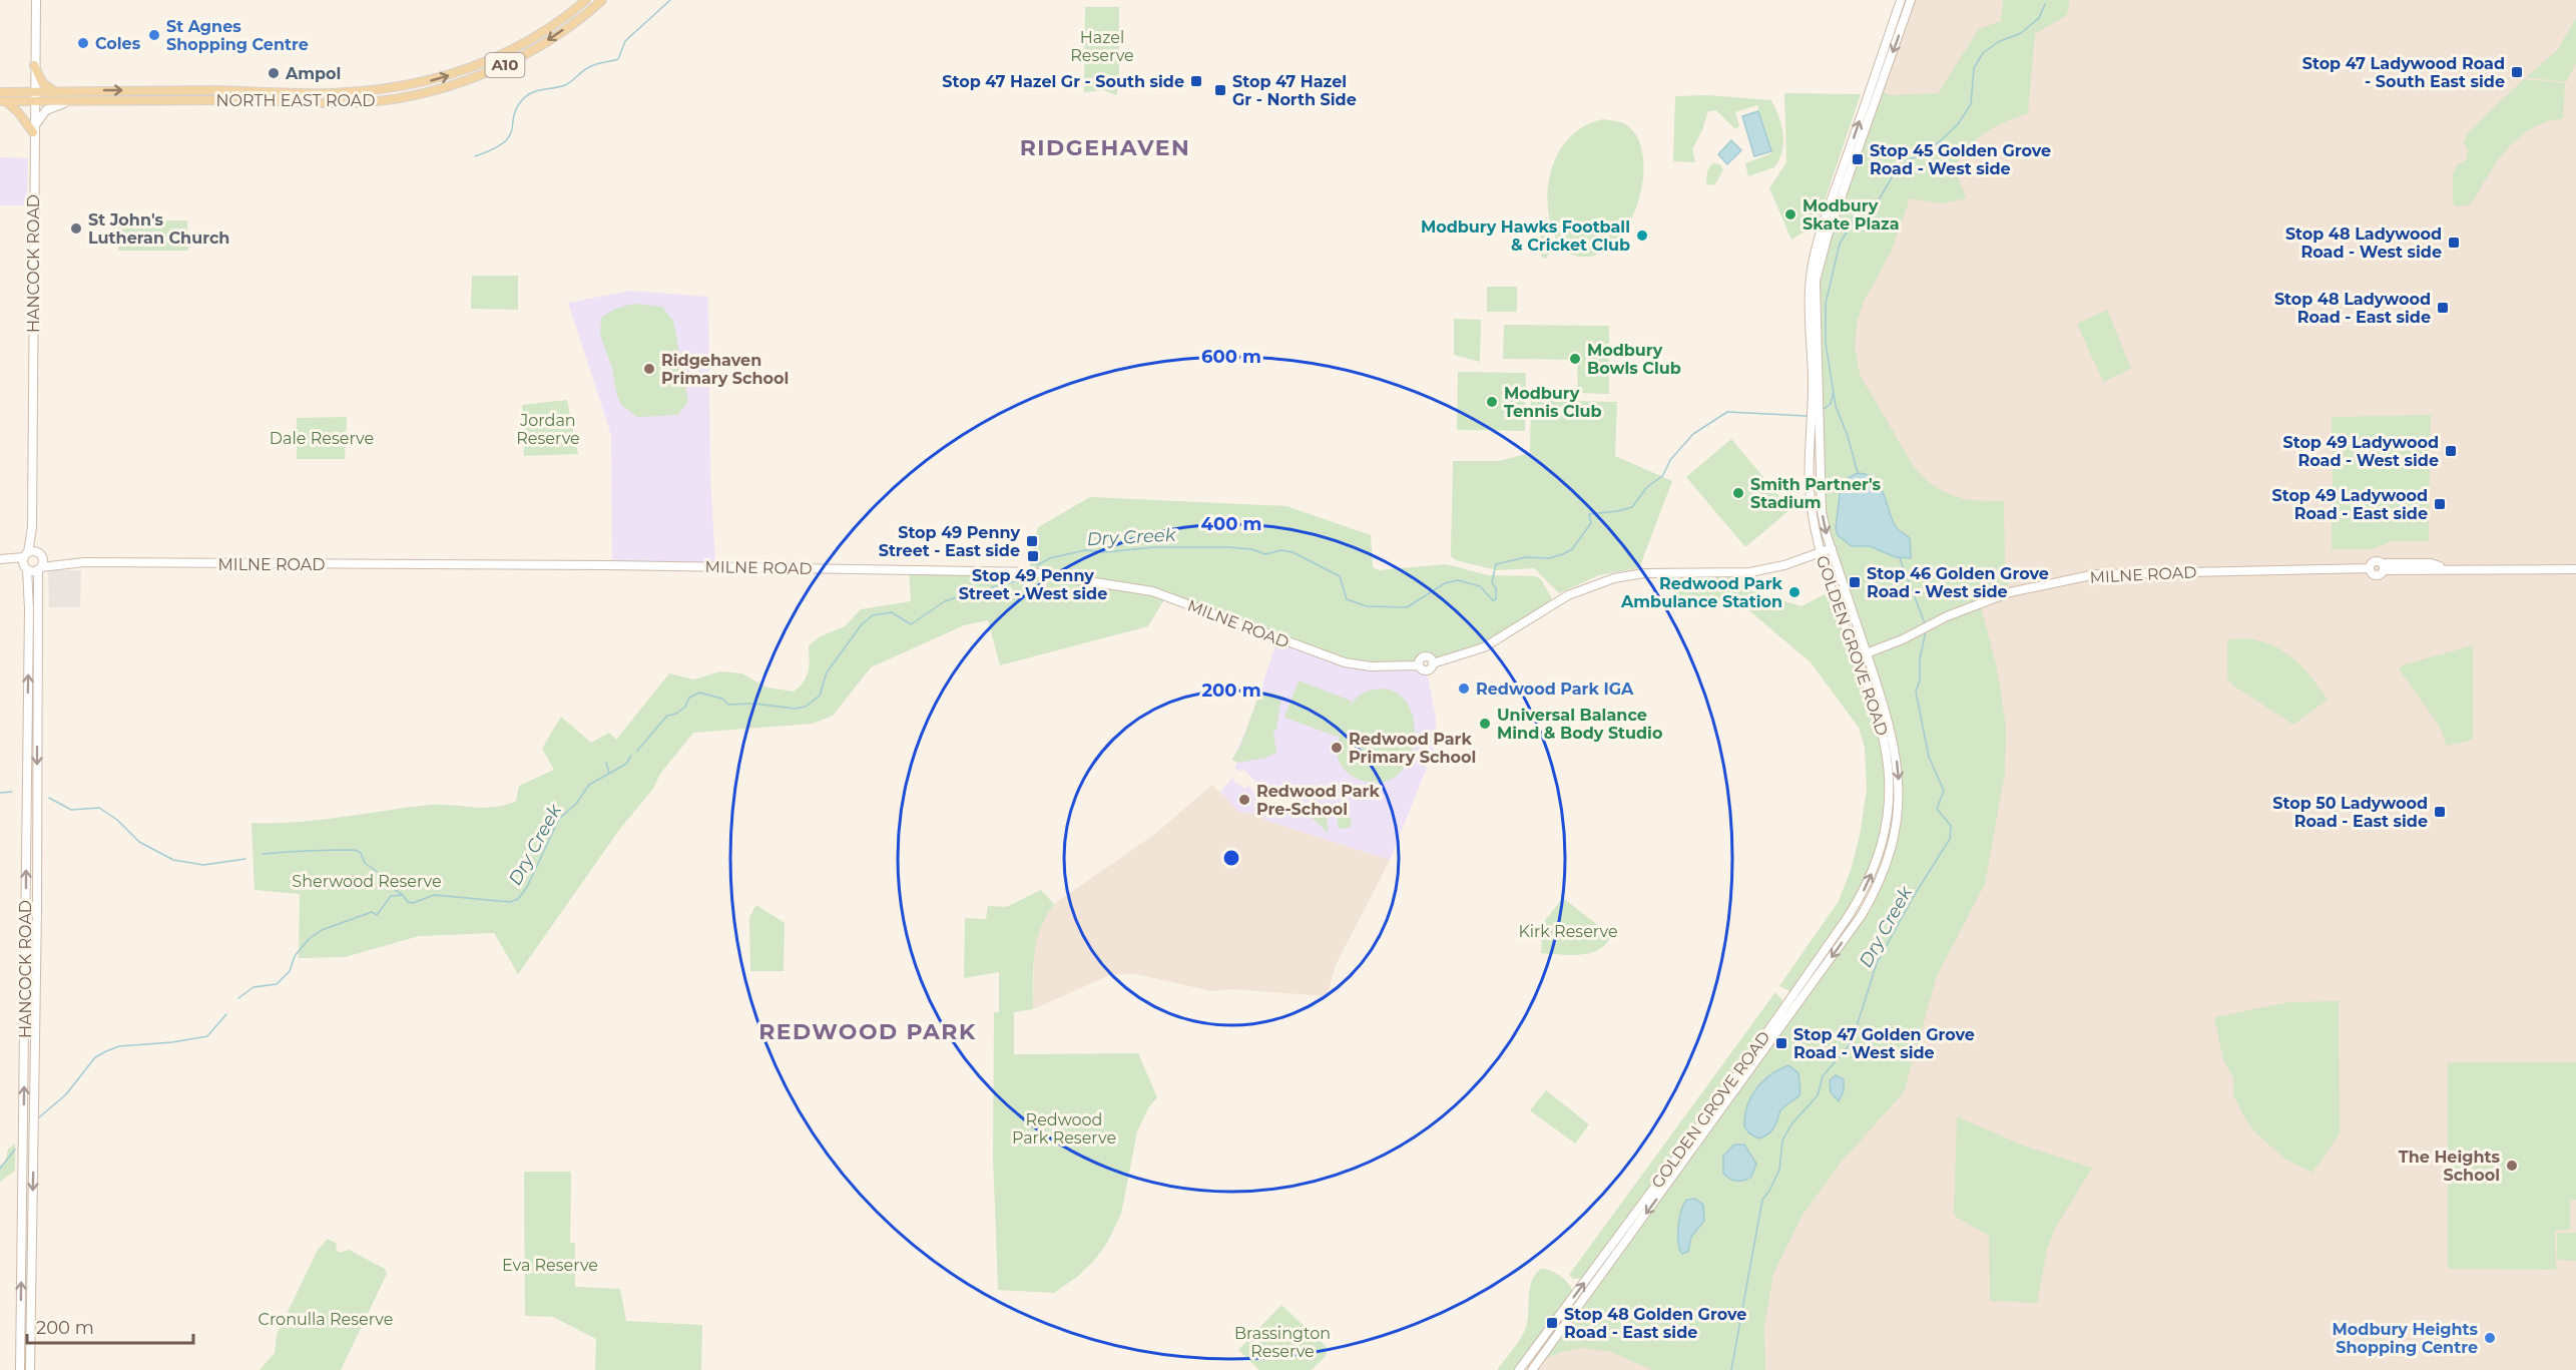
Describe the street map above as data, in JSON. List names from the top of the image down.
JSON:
{
  "streets": {
    "main road": [
      "A10",
      "NORTH EAST ROAD",
      "HANCOCK ROAD",
      "MILNE ROAD",
      "GOLDEN GROVE ROAD"
    ]
  },
  "crossings": [
    ["NORTH EAST ROAD", "HANCOCK ROAD"],
    ["HANCOCK ROAD", "MILNE ROAD"],
    ["MILNE ROAD", "GOLDEN GROVE ROAD"]
  ],
  "districts": ["RIDGEHAVEN", "REDWOOD PARK"],
  "water": ["Dry Creek"],
  "parks": [
    "Hazel Reserve",
    "Jordan Reserve",
    "Dale Reserve",
    "Sherwood Reserve",
    "Kirk Reserve",
    "Redwood Park Reserve",
    "Eva Reserve",
    "Cronulla Reserve",
    "Brassington Reserve"
  ],
  "places": {
    "other": [
      "St Agnes Shopping Centre",
      "Coles",
      "Ampol",
      "Modbury Skate Plaza",
      "St John's Lutheran Church",
      "Modbury Hawks Football & Cricket Club",
      "Modbury Bowls Club",
      "Ridgehaven Primary School",
      "Modbury Tennis Club",
      "Smith Partner's Stadium",
      "Redwood Park Ambulance Station",
      "Redwood Park IGA",
      "Universal Balance Mind & Body Studio",
      "Redwood Park Primary School",
      "Redwood Park Pre-School",
      "The Heights School",
      "Modbury Heights Shopping Centre"
    ],
    "transit": [
      "Stop 47 Ladywood Road - South East side",
      "Stop 47 Hazel Gr - South side",
      "Stop 47 Hazel Gr - North Side",
      "Stop 45 Golden Grove Road - West side",
      "Stop 48 Ladywood Road - West side",
      "Stop 48 Ladywood Road - East side",
      "Stop 49 Ladywood Road - West side",
      "Stop 49 Ladywood Road - East side",
      "Stop 49 Penny Street - East side",
      "Stop 49 Penny Street - West side",
      "Stop 46 Golden Grove Road - West side",
      "Stop 50 Ladywood Road - East side",
      "Stop 47 Golden Grove Road - West side",
      "Stop 48 Golden Grove Road - East side"
    ]
  },
  "scale_bar": "200 m",
  "rings": ["600 m", "400 m", "200 m"]
}
